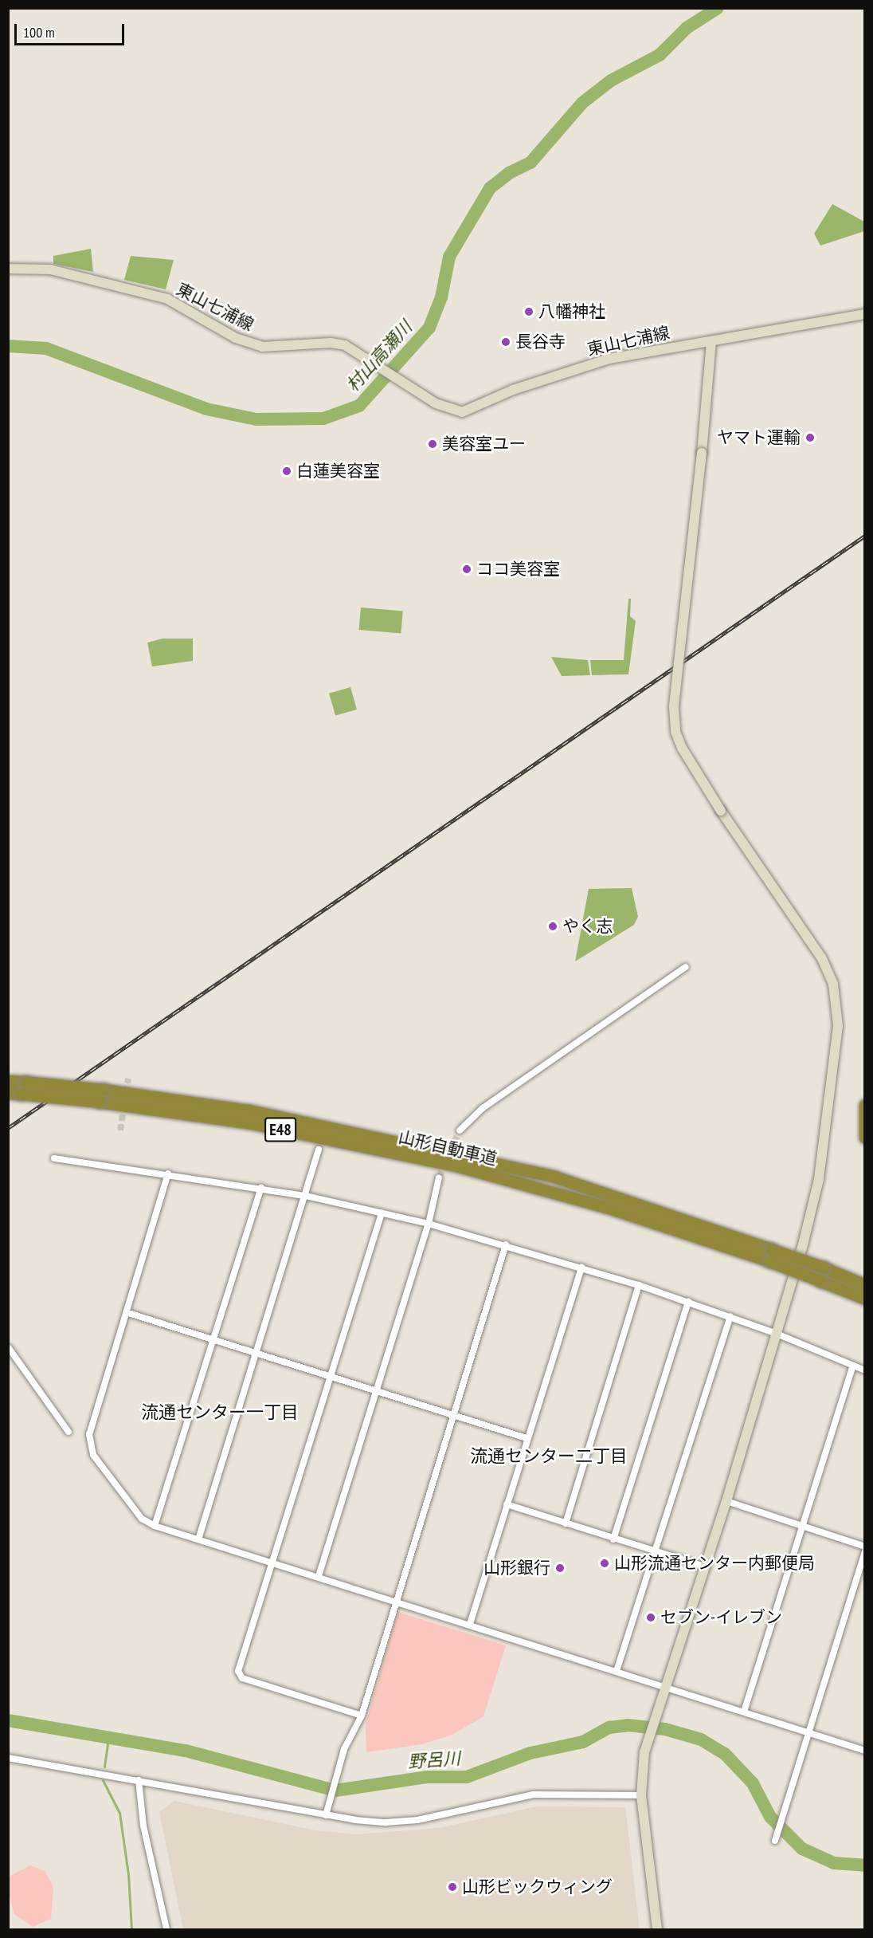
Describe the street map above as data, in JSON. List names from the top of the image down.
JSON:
{
  "streets": {
    "highway": ["E48", "山形自動車道"],
    "street": ["東山七浦線"]
  },
  "districts": ["流通センター一丁目", "流通センター二丁目"],
  "water": ["村山高瀬川", "野呂川"],
  "places": [
    "八幡神社",
    "長谷寺",
    "ヤマト運輸",
    "美容室ユー",
    "白蓮美容室",
    "ココ美容室",
    "やく志",
    "山形流通センター内郵便局",
    "山形銀行",
    "セブン-イレブン",
    "山形ビックウィング"
  ],
  "scale_bar": "100 m"
}
